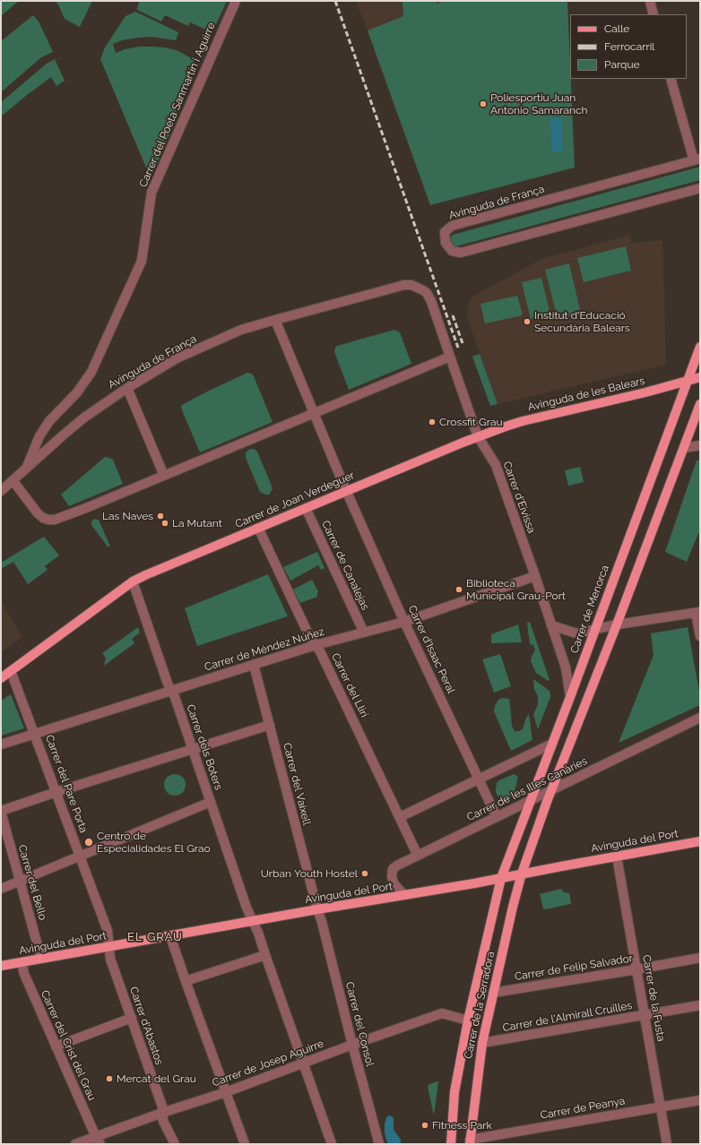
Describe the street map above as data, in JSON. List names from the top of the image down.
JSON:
{
  "streets": {
    "main road": [
      "Avinguda de les Balears",
      "Carrer de Joan Verdeguer",
      "Carrer de Menorca",
      "Avinguda del Port",
      "Carrer de la Serradora"
    ],
    "street": [
      "Carrer del Poeta Sanmartín i Aguirre",
      "Avinguda de França",
      "Carrer d'Eivissa",
      "Carrer de Canalejas",
      "Carrer de Méndez Núñez",
      "Carrer d'Isaac Peral",
      "Carrer del Lliri",
      "Carrer dels Boters",
      "Carrer del Pare Porta",
      "Carrer del Vaixell",
      "Carrer de les Illes Canàries",
      "Carrer del Bello",
      "Carrer de Felip Salvador",
      "Carrer de la Fusta",
      "Carrer de l'Almirall Cruïlles",
      "Carrer del Consol",
      "Carrer d'Abastos",
      "Carrer del Crist del Grau",
      "Carrer de Josep Aguirre",
      "Carrer de Peanya"
    ]
  },
  "crossings": [
    ["Carrer del Poeta Sanmartín i Aguirre", "Avinguda de França"],
    ["Avinguda de França", "Carrer d'Eivissa"],
    ["Avinguda de França", "Carrer d'Isaac Peral"],
    ["Avinguda de les Balears", "Carrer d'Eivissa"],
    ["Avinguda de les Balears", "Carrer de Joan Verdeguer"],
    ["Avinguda de les Balears", "Carrer de Menorca"],
    ["Carrer d'Eivissa", "Carrer de Joan Verdeguer"],
    ["Carrer d'Eivissa", "Carrer de Menorca"],
    ["Carrer d'Eivissa", "Carrer de Méndez Núñez"],
    ["Carrer de Joan Verdeguer", "Carrer de Canalejas"],
    ["Carrer de Joan Verdeguer", "Carrer d'Isaac Peral"],
    ["Carrer de Joan Verdeguer", "Carrer del Lliri"],
    ["Carrer de Joan Verdeguer", "Carrer dels Boters"],
    ["Carrer de Joan Verdeguer", "Carrer del Pare Porta"],
    ["Carrer de Canalejas", "Carrer de Méndez Núñez"],
    ["Carrer de Menorca", "Carrer de les Illes Canàries"],
    ["Carrer de Menorca", "Avinguda del Port"],
    ["Carrer de Menorca", "Carrer de la Serradora"],
    ["Carrer de Méndez Núñez", "Carrer d'Isaac Peral"],
    ["Carrer de Méndez Núñez", "Carrer del Lliri"],
    ["Carrer de Méndez Núñez", "Carrer dels Boters"],
    ["Carrer de Méndez Núñez", "Carrer del Pare Porta"],
    ["Carrer de Méndez Núñez", "Carrer del Vaixell"],
    ["Carrer d'Isaac Peral", "Carrer de les Illes Canàries"],
    ["Carrer del Lliri", "Carrer de les Illes Canàries"],
    ["Carrer dels Boters", "Avinguda del Port"],
    ["Carrer dels Boters", "Carrer de Josep Aguirre"],
    ["Carrer del Pare Porta", "Avinguda del Port"],
    ["Carrer del Pare Porta", "Carrer d'Abastos"],
    ["Carrer del Vaixell", "Avinguda del Port"],
    ["Carrer del Vaixell", "Carrer del Consol"],
    ["Carrer de les Illes Canàries", "Avinguda del Port"],
    ["Avinguda del Port", "Carrer del Bello"],
    ["Avinguda del Port", "Carrer de la Fusta"],
    ["Avinguda del Port", "Carrer de la Serradora"],
    ["Avinguda del Port", "Carrer del Consol"],
    ["Avinguda del Port", "Carrer d'Abastos"],
    ["Avinguda del Port", "Carrer del Crist del Grau"],
    ["Carrer de Felip Salvador", "Carrer de la Fusta"],
    ["Carrer de Felip Salvador", "Carrer de la Serradora"],
    ["Carrer de la Fusta", "Carrer de l'Almirall Cruïlles"],
    ["Carrer de la Fusta", "Carrer de Peanya"],
    ["Carrer de la Serradora", "Carrer de l'Almirall Cruïlles"],
    ["Carrer de la Serradora", "Carrer de Josep Aguirre"],
    ["Carrer de la Serradora", "Carrer de Peanya"],
    ["Carrer del Consol", "Carrer de Josep Aguirre"],
    ["Carrer d'Abastos", "Carrer de Josep Aguirre"],
    ["Carrer del Crist del Grau", "Carrer de Josep Aguirre"]
  ],
  "districts": ["EL GRAU"],
  "places": [
    "Poliesportiu Juan Antonio Samaranch",
    "Institut d'Educació Secundària Balears",
    "Crossfit Grau",
    "Las Naves",
    "La Mutant",
    "Biblioteca Municipal Grau-Port",
    "Centro de Especialidades El Grao",
    "Urban Youth Hostel",
    "Mercat del Grau",
    "Fitness Park"
  ],
  "legend": ["Calle", "Ferrocarril", "Parque"]
}
